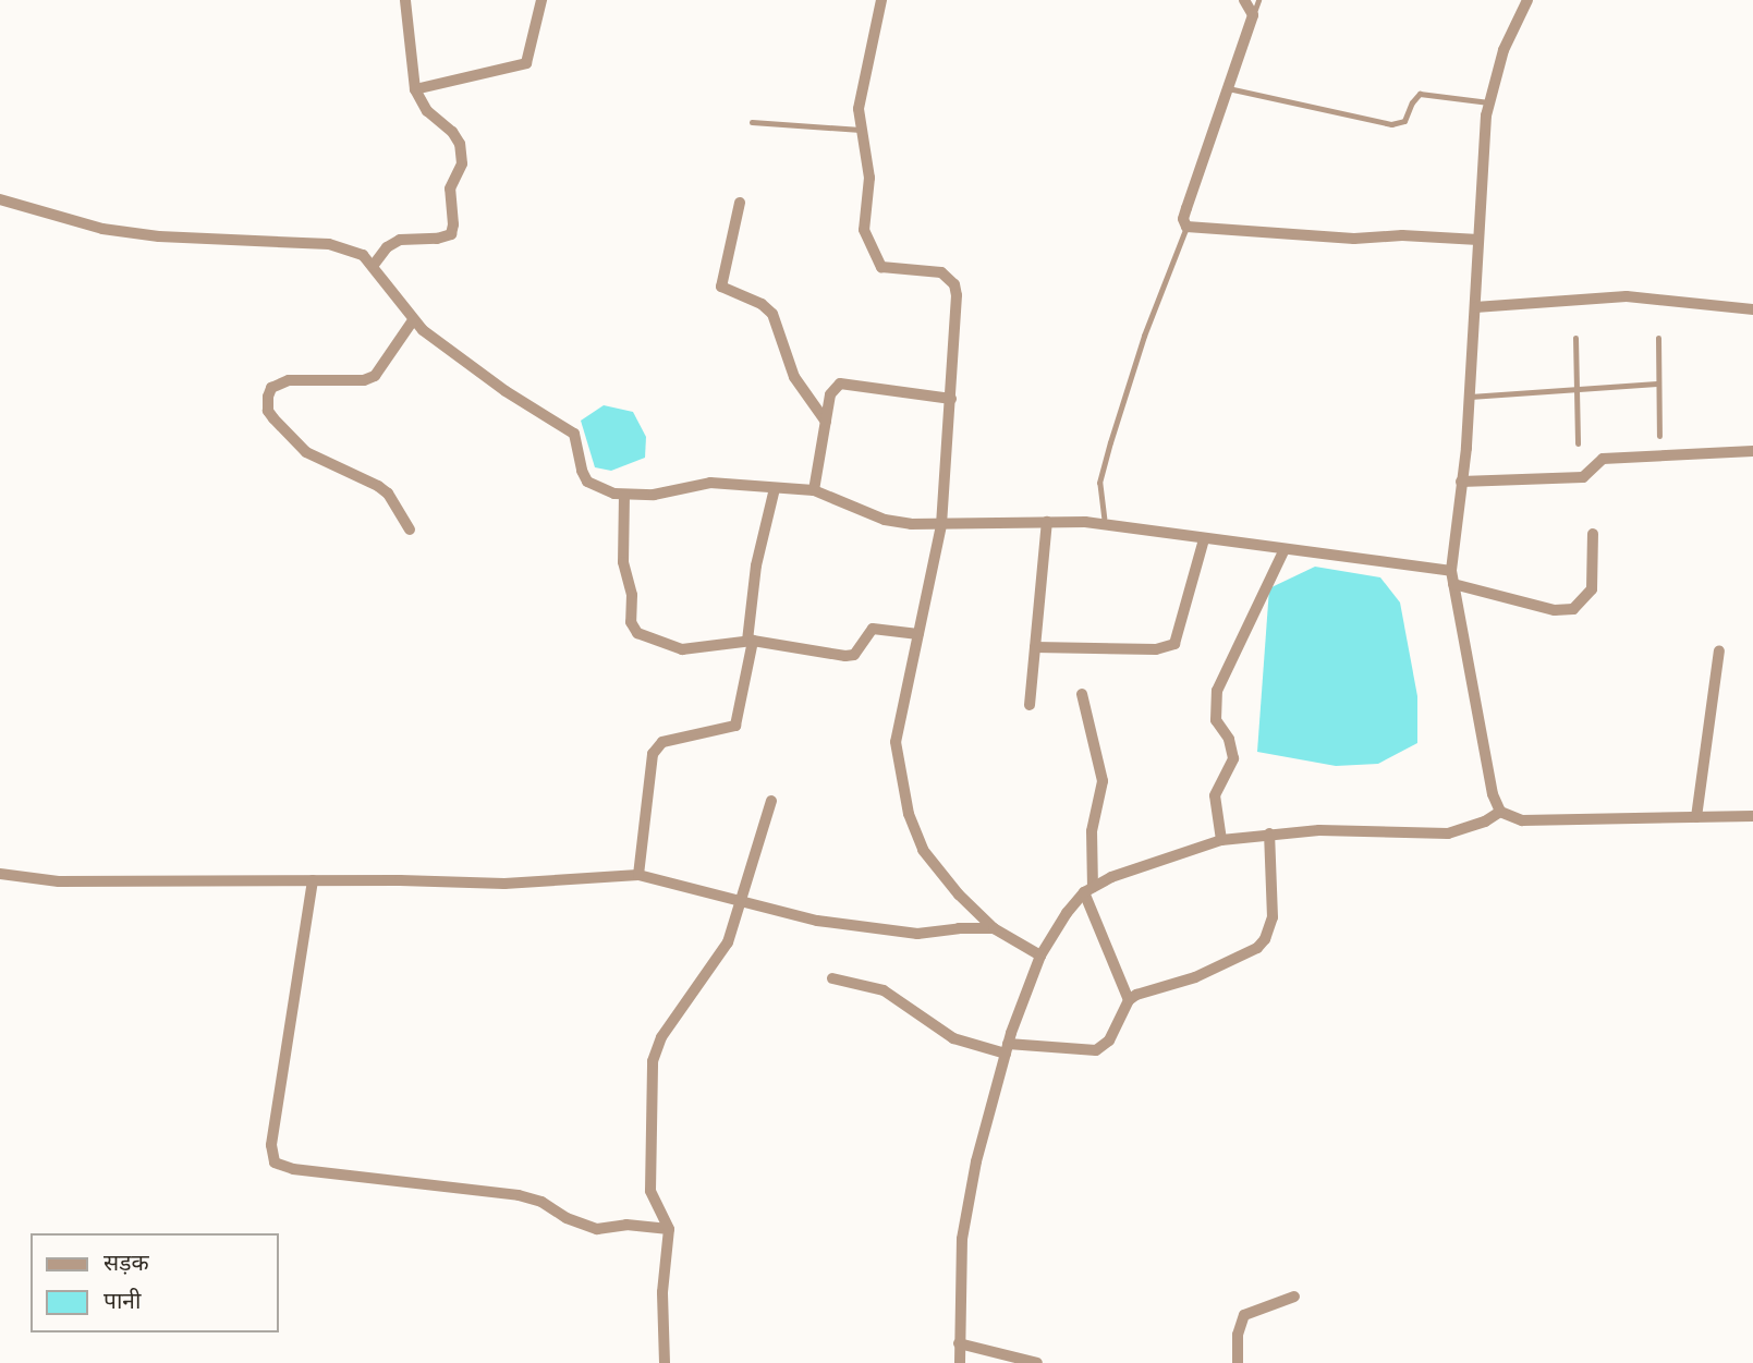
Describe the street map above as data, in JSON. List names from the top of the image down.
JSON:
{
  "legend": ["सड़क", "पानी"]
}
